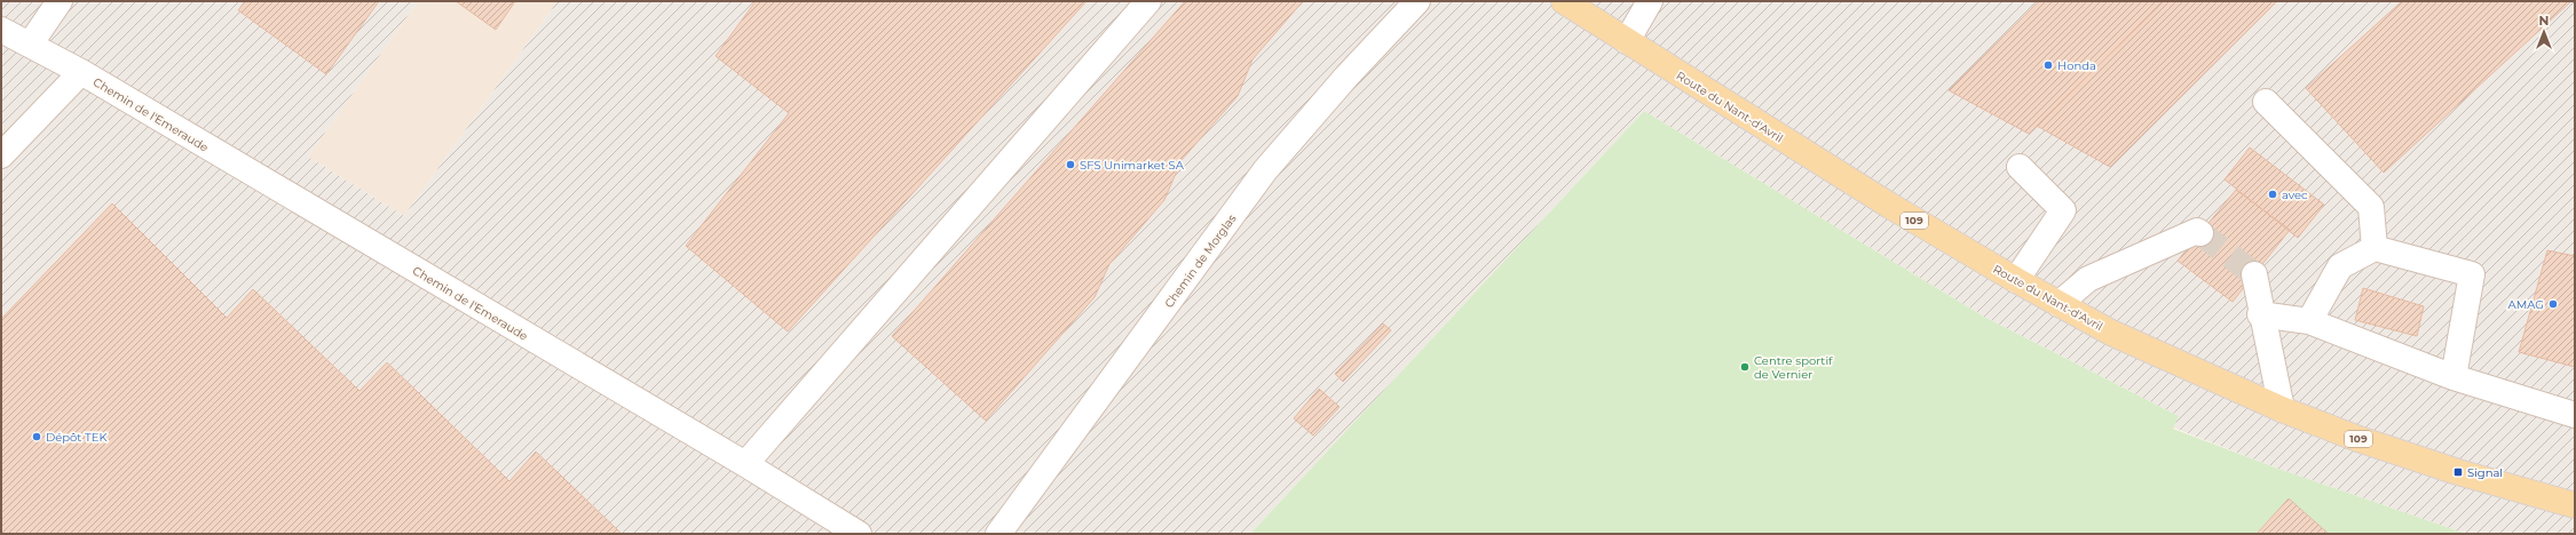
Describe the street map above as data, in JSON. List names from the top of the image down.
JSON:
{
  "streets": {
    "main road": ["Route du Nant-d'Avril", "109"],
    "street": ["Chemin de l'Emeraude", "Chemin de Morglas"]
  },
  "places": {
    "other": [
      "Honda",
      "SFS Unimarket SA",
      "avec",
      "AMAG",
      "Centre sportif de Vernier",
      "Dépôt TEK"
    ],
    "transit": ["Signal"]
  },
  "north": "top"
}
